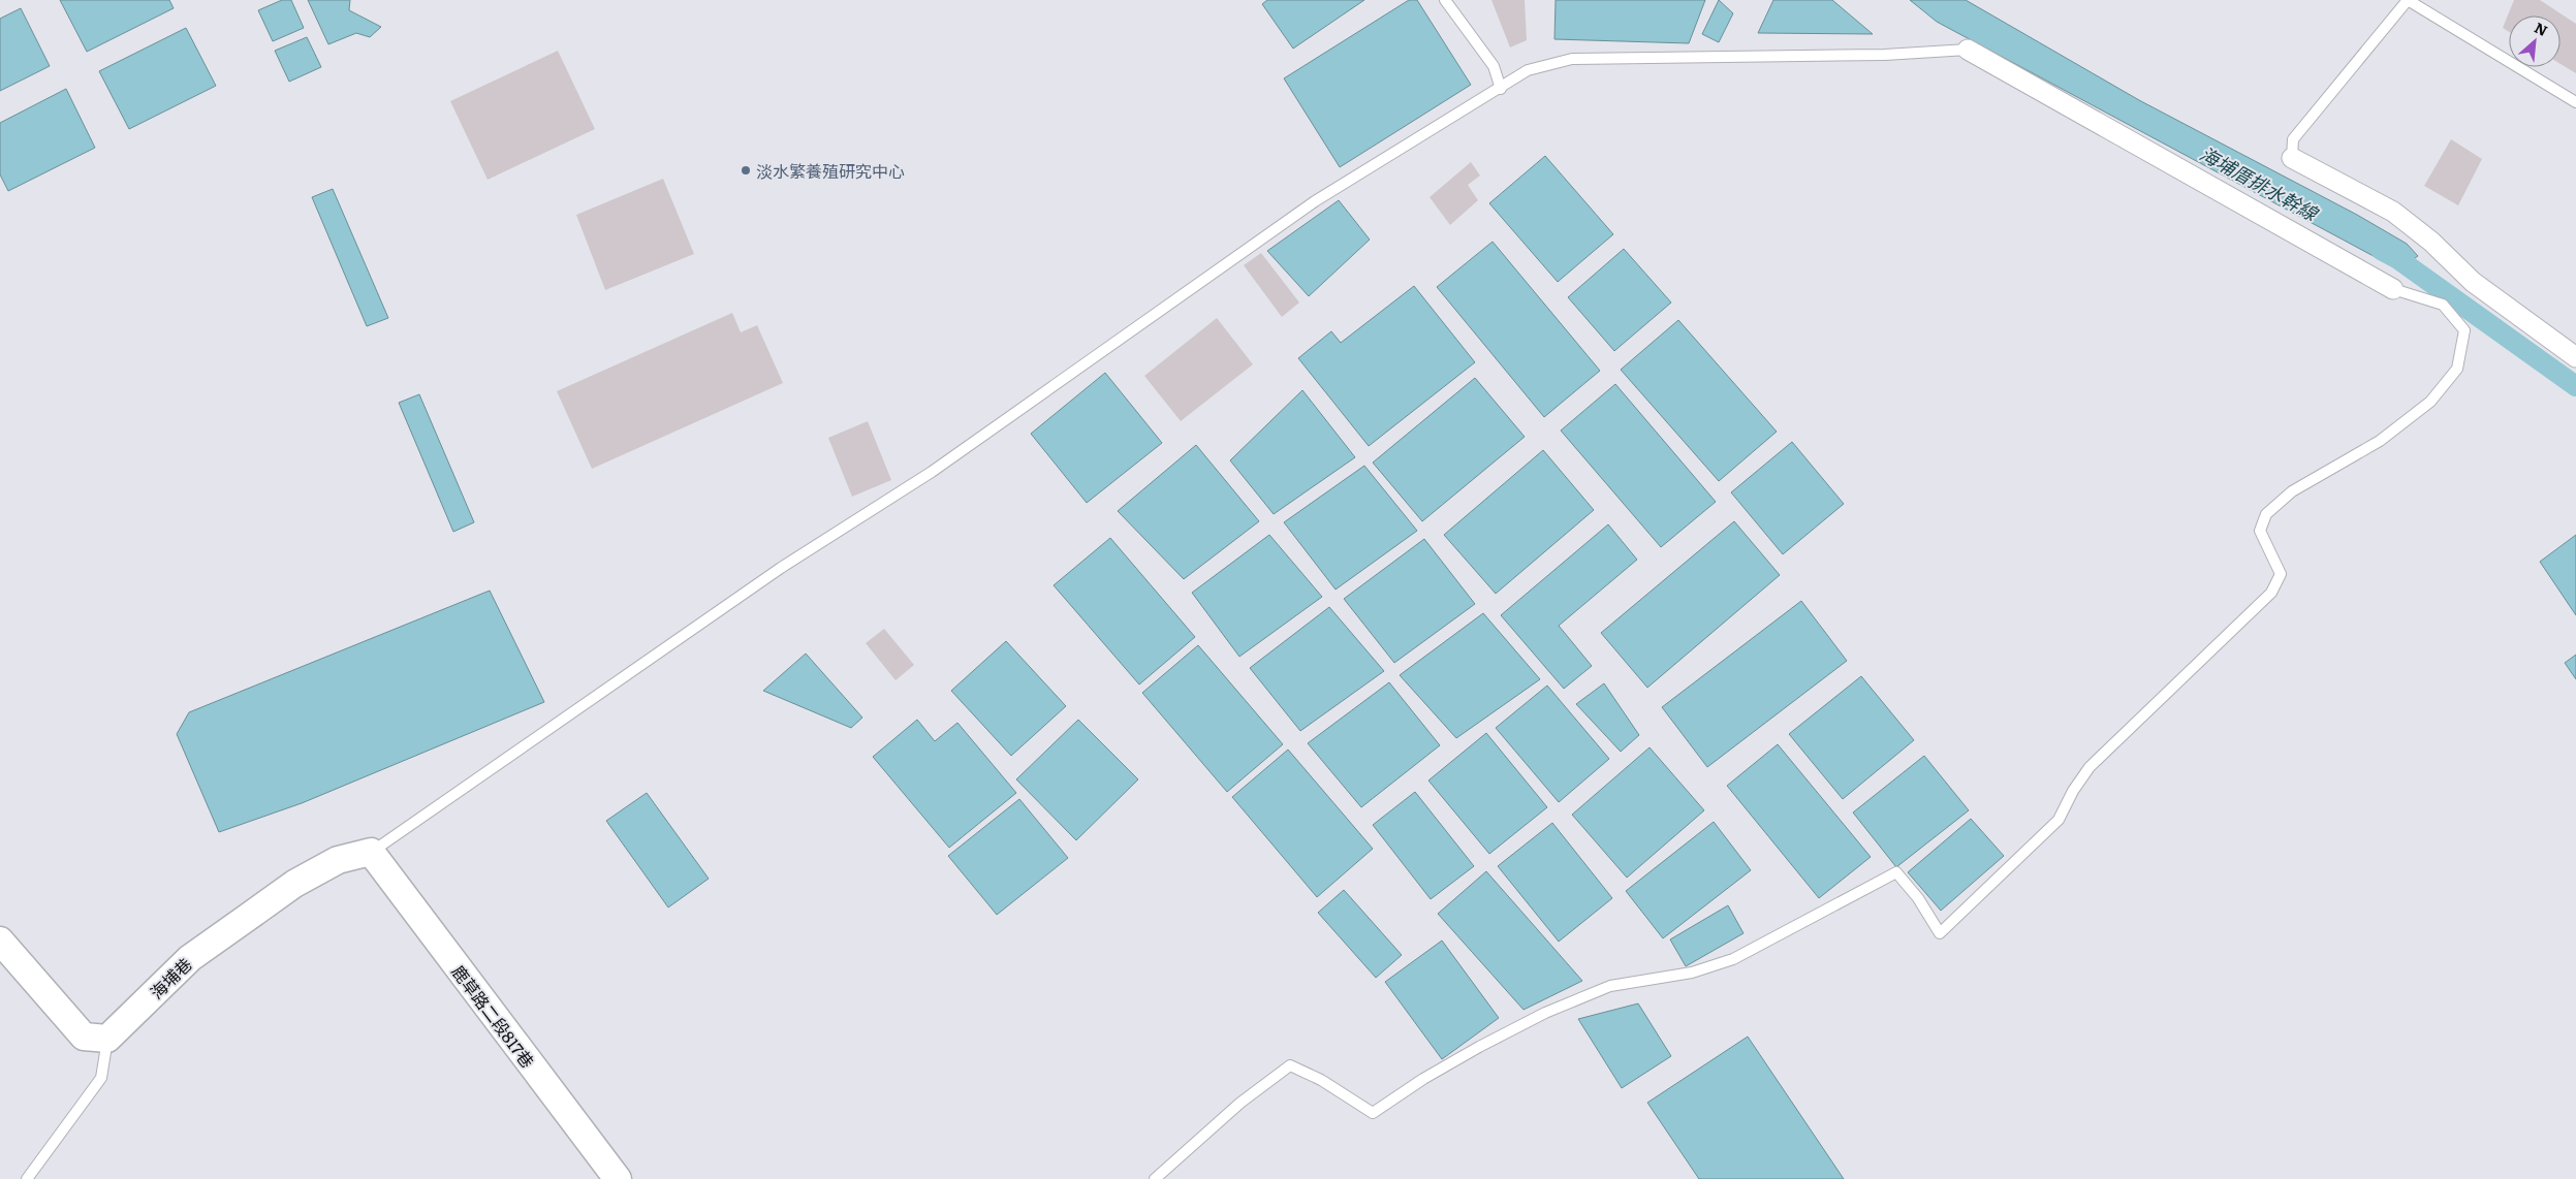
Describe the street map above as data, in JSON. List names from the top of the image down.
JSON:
{
  "streets": {
    "street": ["海埔巷", "鹿草路二段817巷"]
  },
  "crossings": [
    ["海埔巷", "鹿草路二段817巷"]
  ],
  "water": ["海埔厝排水幹線"],
  "places": ["淡水繁養殖研究中心"],
  "north": "top right"
}
